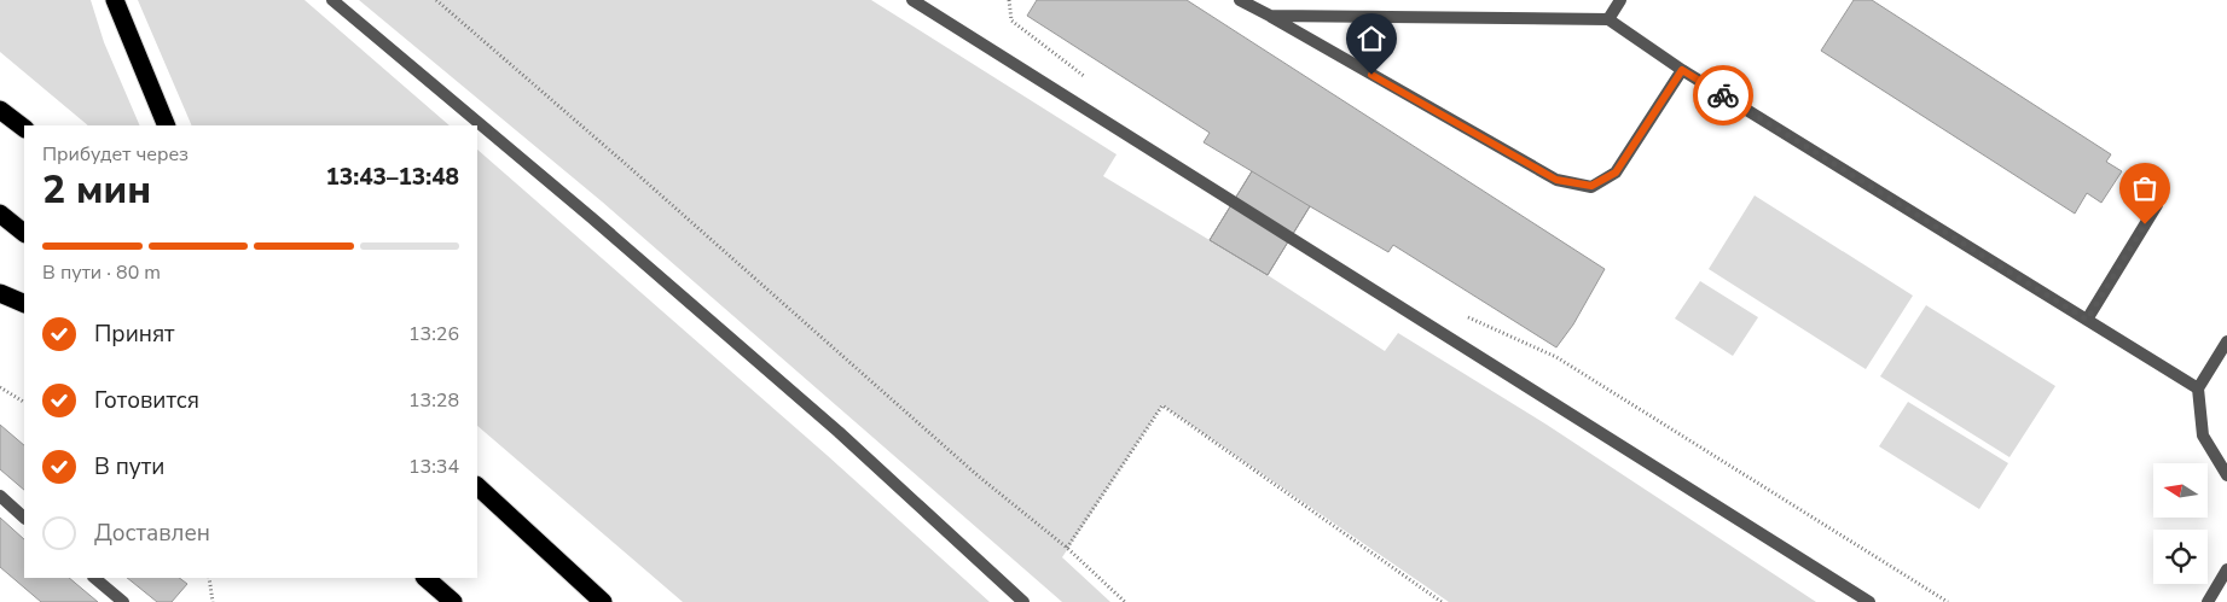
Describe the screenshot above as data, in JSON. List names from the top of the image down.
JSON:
{
  "north": "left",
  "page": {
    "heading": ["2 мин", "Прибудет через", "13:43–13:48"],
    "bar": "В пути · 80 m",
    "list": [
      ["Принят", "13:26"],
      ["Готовится", "13:28"],
      ["В пути", "13:34"],
      "Доставлен"
    ]
  }
}
